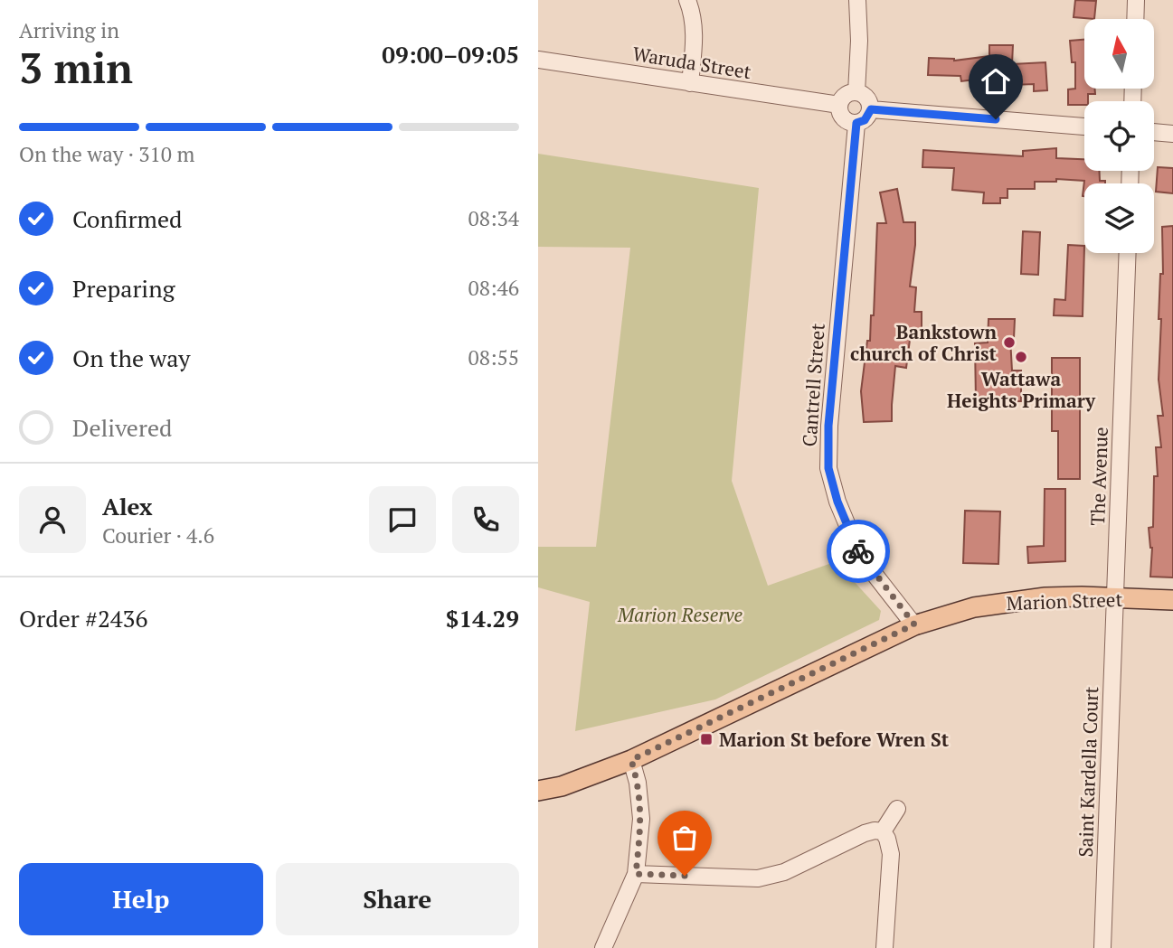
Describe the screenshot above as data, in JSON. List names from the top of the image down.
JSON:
{
  "streets": {
    "main road": ["Marion Street"],
    "street": [
      "Waruda Street",
      "Cantrell Street",
      "The Avenue",
      "Saint Kardella Court"
    ]
  },
  "crossings": [
    ["Waruda Street", "Cantrell Street"],
    ["Cantrell Street", "Marion Street"],
    ["The Avenue", "Marion Street"],
    ["The Avenue", "Saint Kardella Court"],
    ["Marion Street", "Saint Kardella Court"]
  ],
  "parks": ["Marion Reserve"],
  "places": {
    "other": ["Bankstown church of Christ", "Wattawa Heights Primary"],
    "transit": ["Marion St before Wren St"]
  },
  "north": "top",
  "page": {
    "heading": ["3 min", "Arriving in", "09:00–09:05"],
    "panel": [
      "Alex",
      "Courier · 4.6",
      "Order #2436",
      "$14.29"
    ],
    "bar": "On the way · 310 m",
    "list": [
      ["Confirmed", "08:34"],
      ["Preparing", "08:46"],
      ["On the way", "08:55"],
      "Delivered"
    ],
    "buttons": ["Help", "Share"]
  }
}
